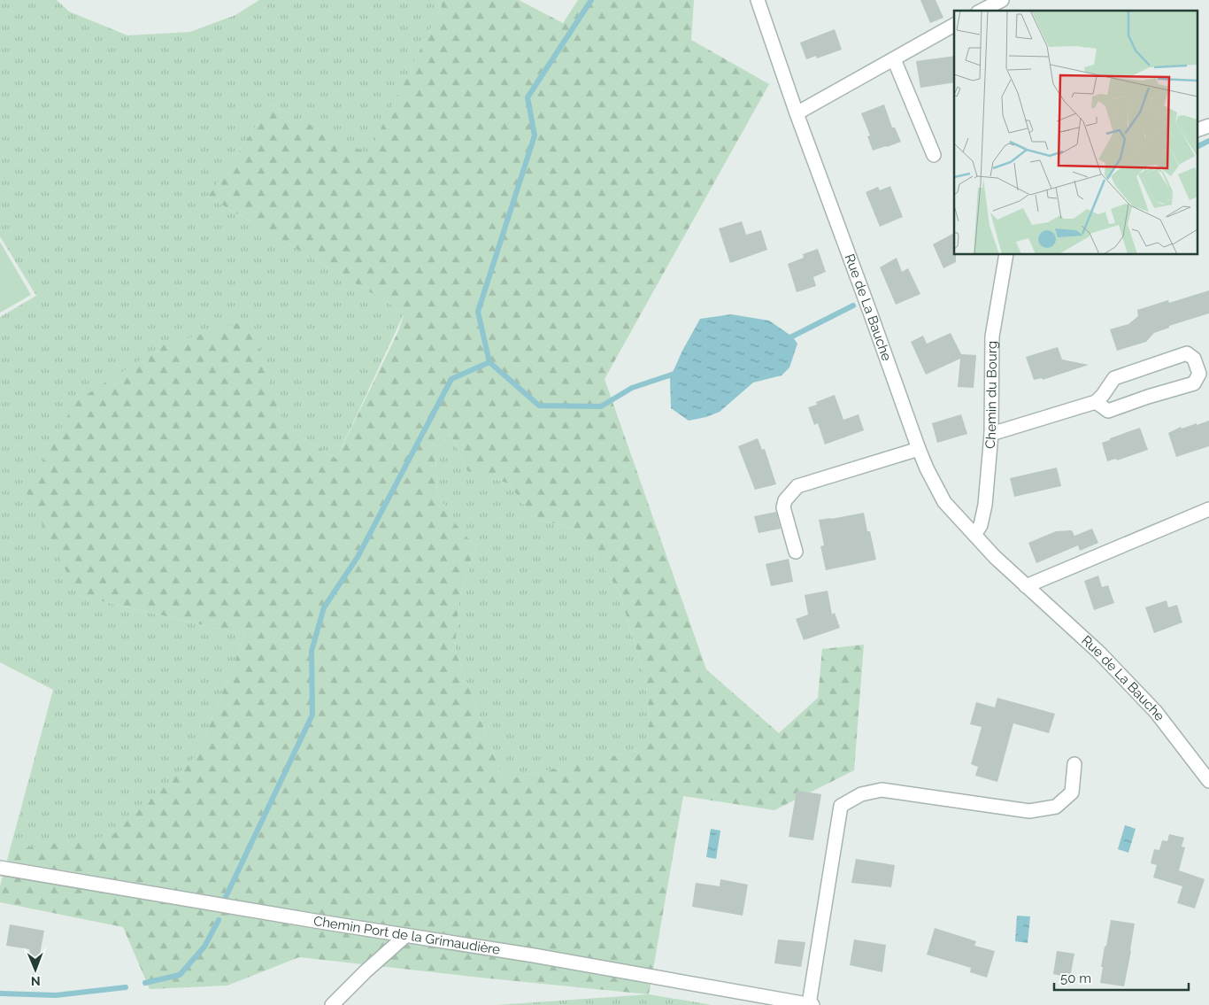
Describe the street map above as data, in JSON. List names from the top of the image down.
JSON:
{
  "streets": {
    "street": ["Rue de La Bauche", "Chemin du Bourg", "Chemin Port de la Grimaudière"]
  },
  "crossings": [
    ["Rue de La Bauche", "Chemin du Bourg"]
  ],
  "scale_bar": "50 m",
  "north": "bottom"
}
